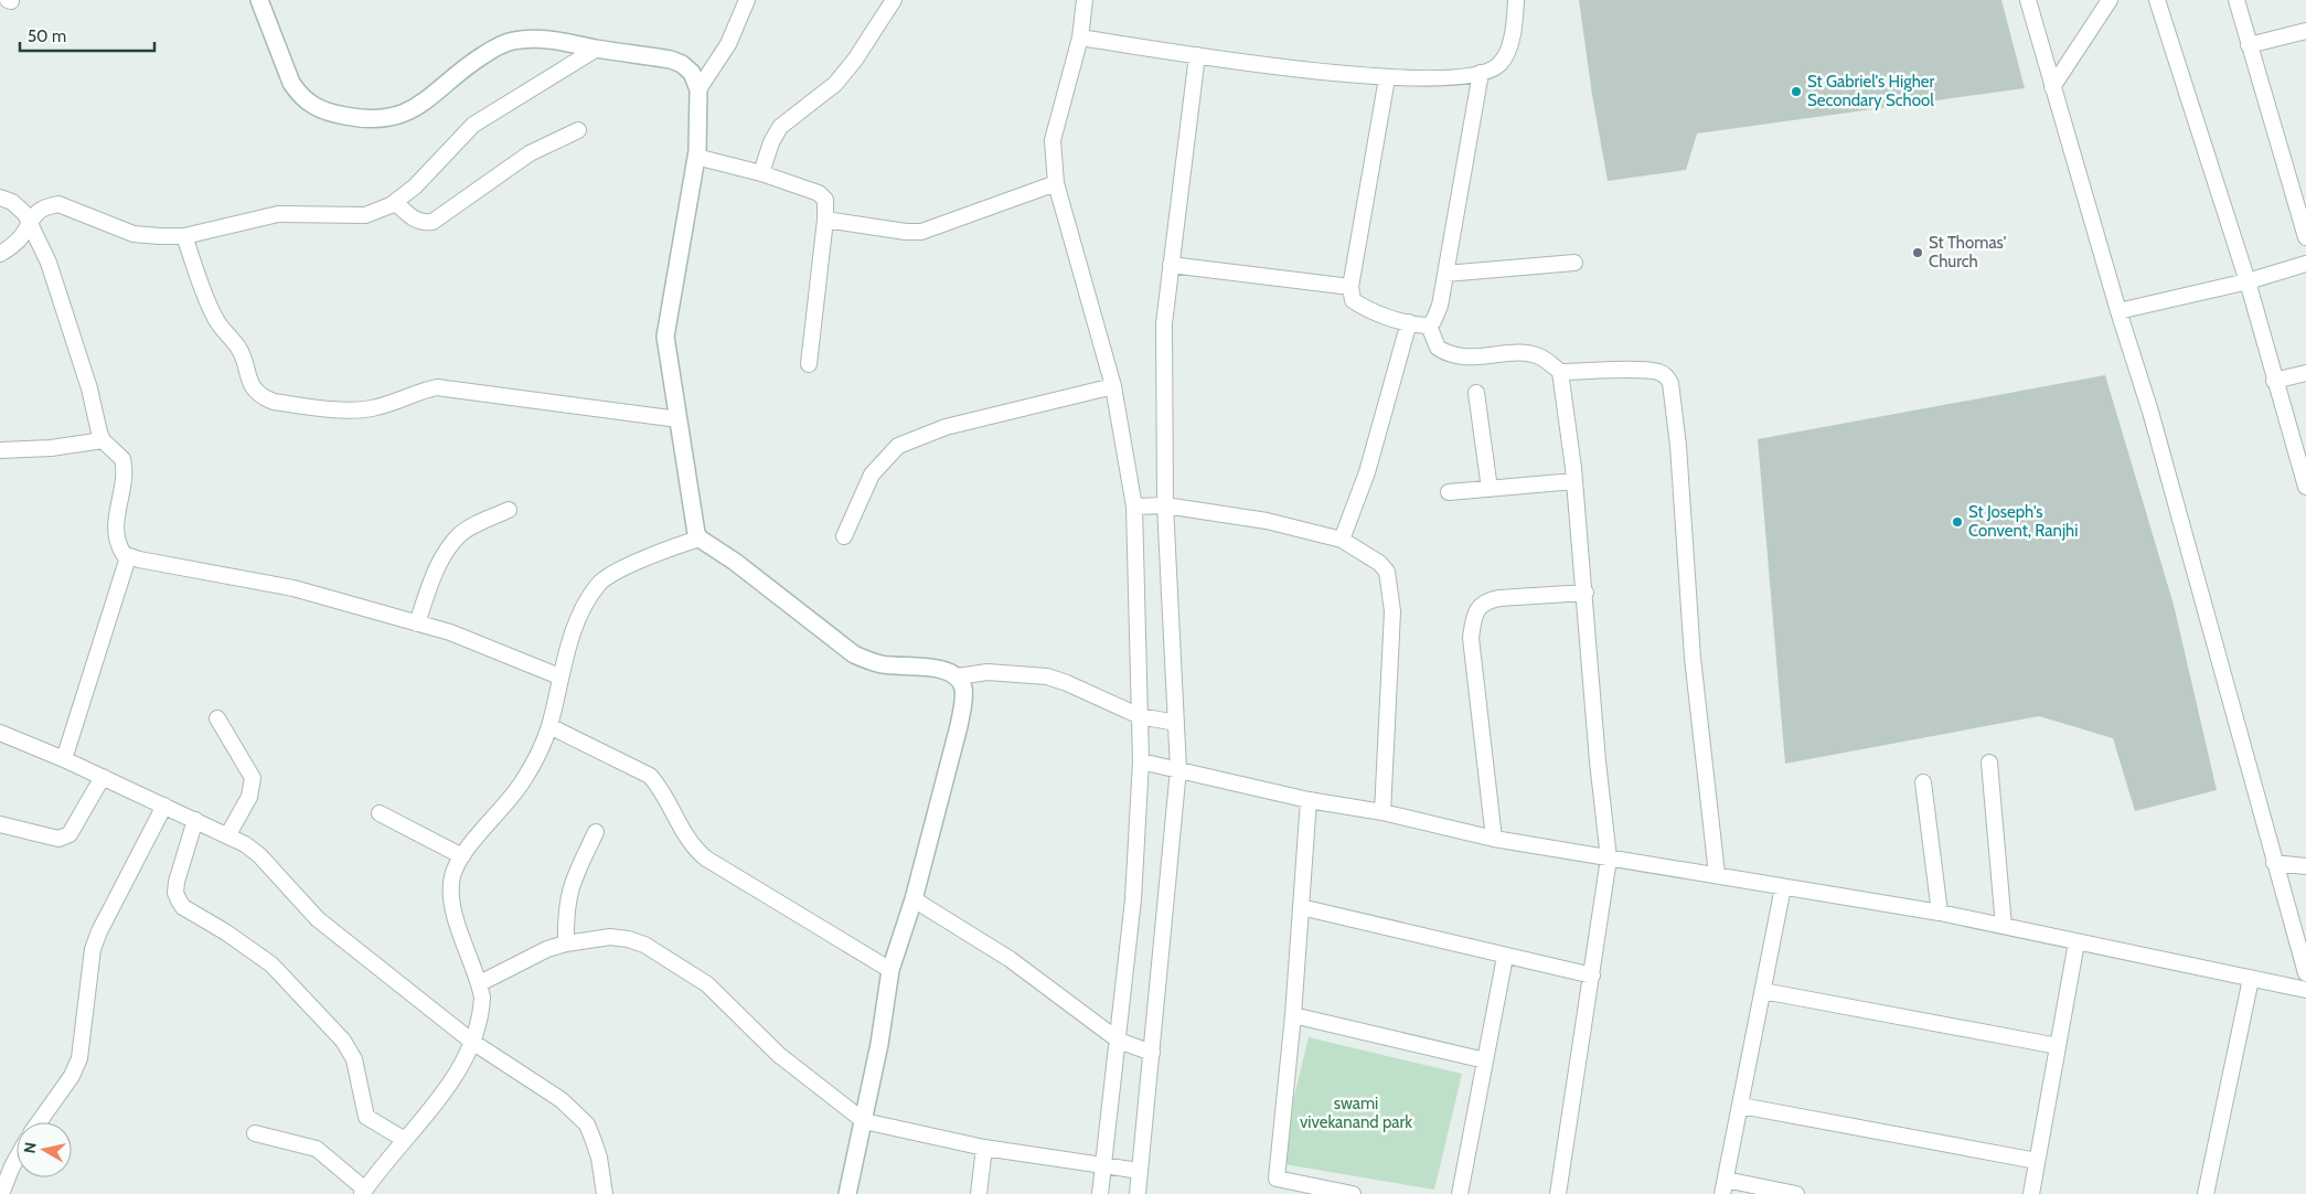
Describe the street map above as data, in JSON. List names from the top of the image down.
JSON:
{
  "parks": ["swami vivekanand park"],
  "places": ["St Gabriel's Higher Secondary School", "St Thomas' Church", "St Joseph's Convent, Ranjhi"],
  "scale_bar": "50 m",
  "north": "left"
}
